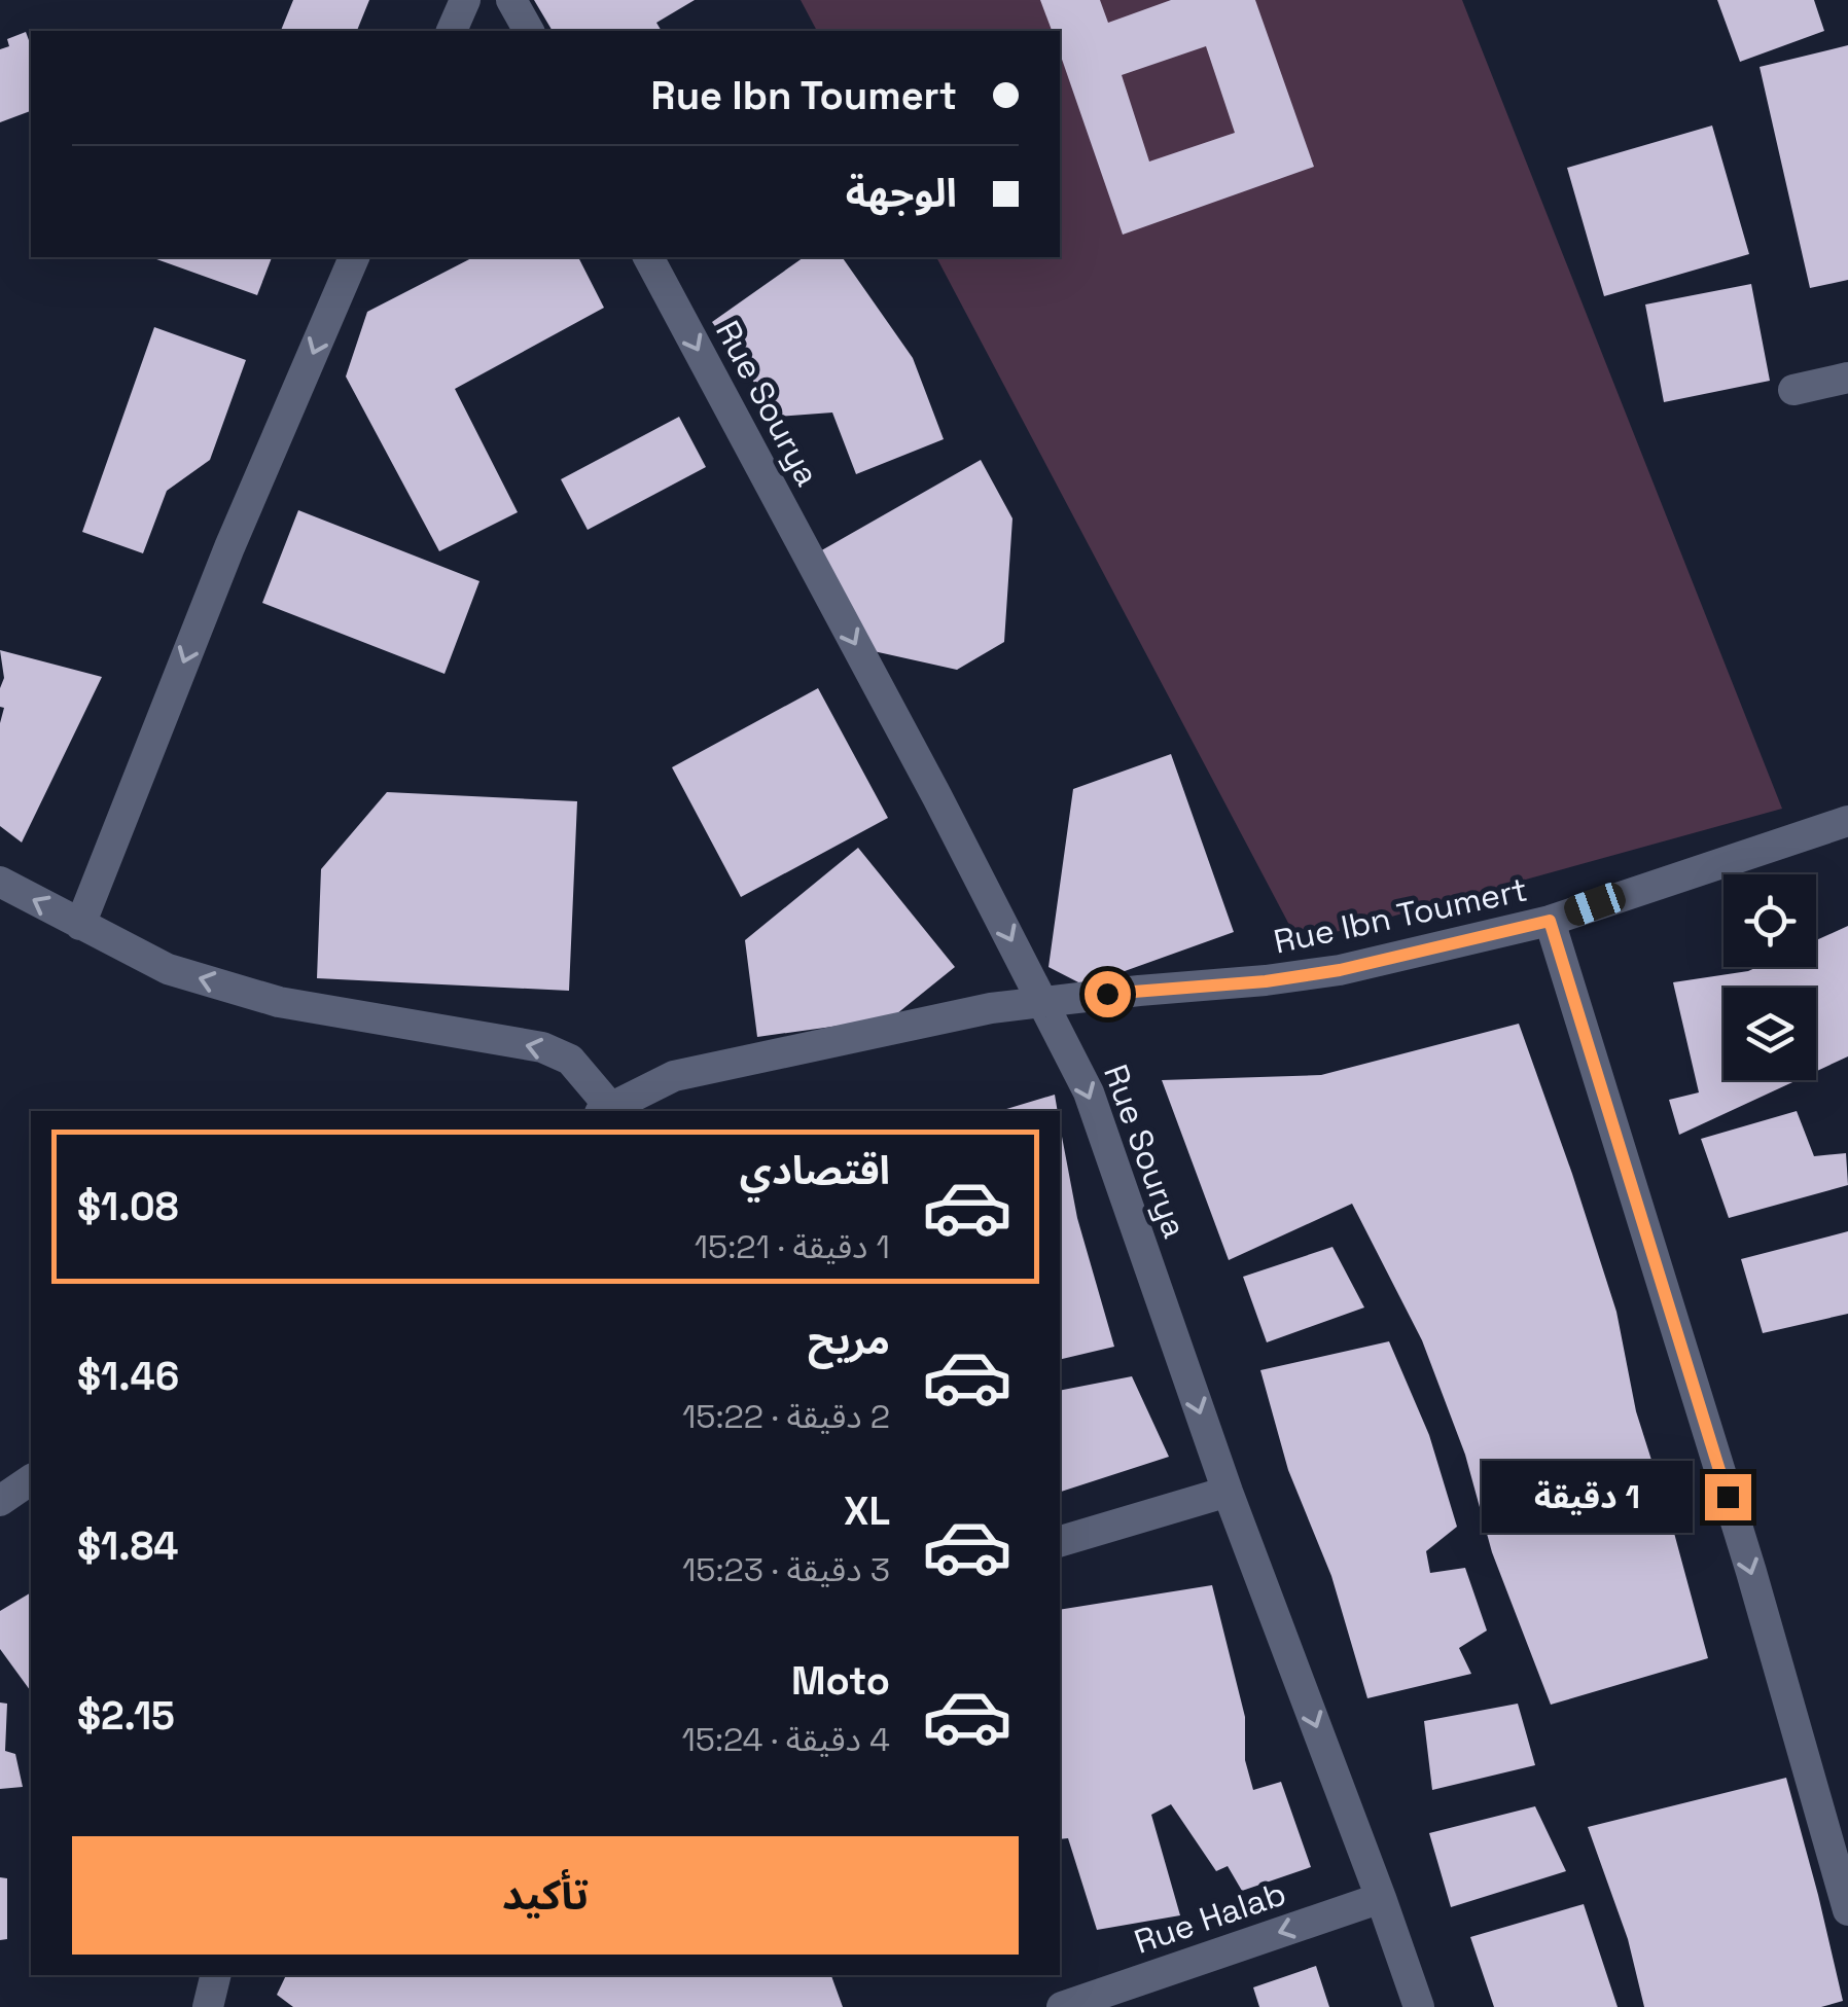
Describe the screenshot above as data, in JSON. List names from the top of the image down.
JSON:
{
  "streets": {
    "street": ["Rue Sourya", "Rue Ibn Toumert", "Rue Halab"]
  },
  "crossings": [
    ["Rue Sourya", "Rue Ibn Toumert"],
    ["Rue Sourya", "Rue Halab"]
  ],
  "one_way": ["Rue Sourya", "Rue Halab"],
  "page": {
    "banner": ["Rue Ibn Toumert", "الوجهة"],
    "list": [
      {
        "name": "اقتصادي",
        "note": "1 دقيقة · 15:21",
        "value": "$1.08"
      },
      {
        "name": "مريح",
        "note": "2 دقيقة · 15:22",
        "value": "$1.46"
      },
      {
        "name": "XL",
        "note": "3 دقيقة · 15:23",
        "value": "$1.84"
      },
      {
        "name": "Moto",
        "note": "4 دقيقة · 15:24",
        "value": "$2.15"
      }
    ],
    "bubble": "1 دقيقة",
    "buttons": "تأكيد"
  }
}
